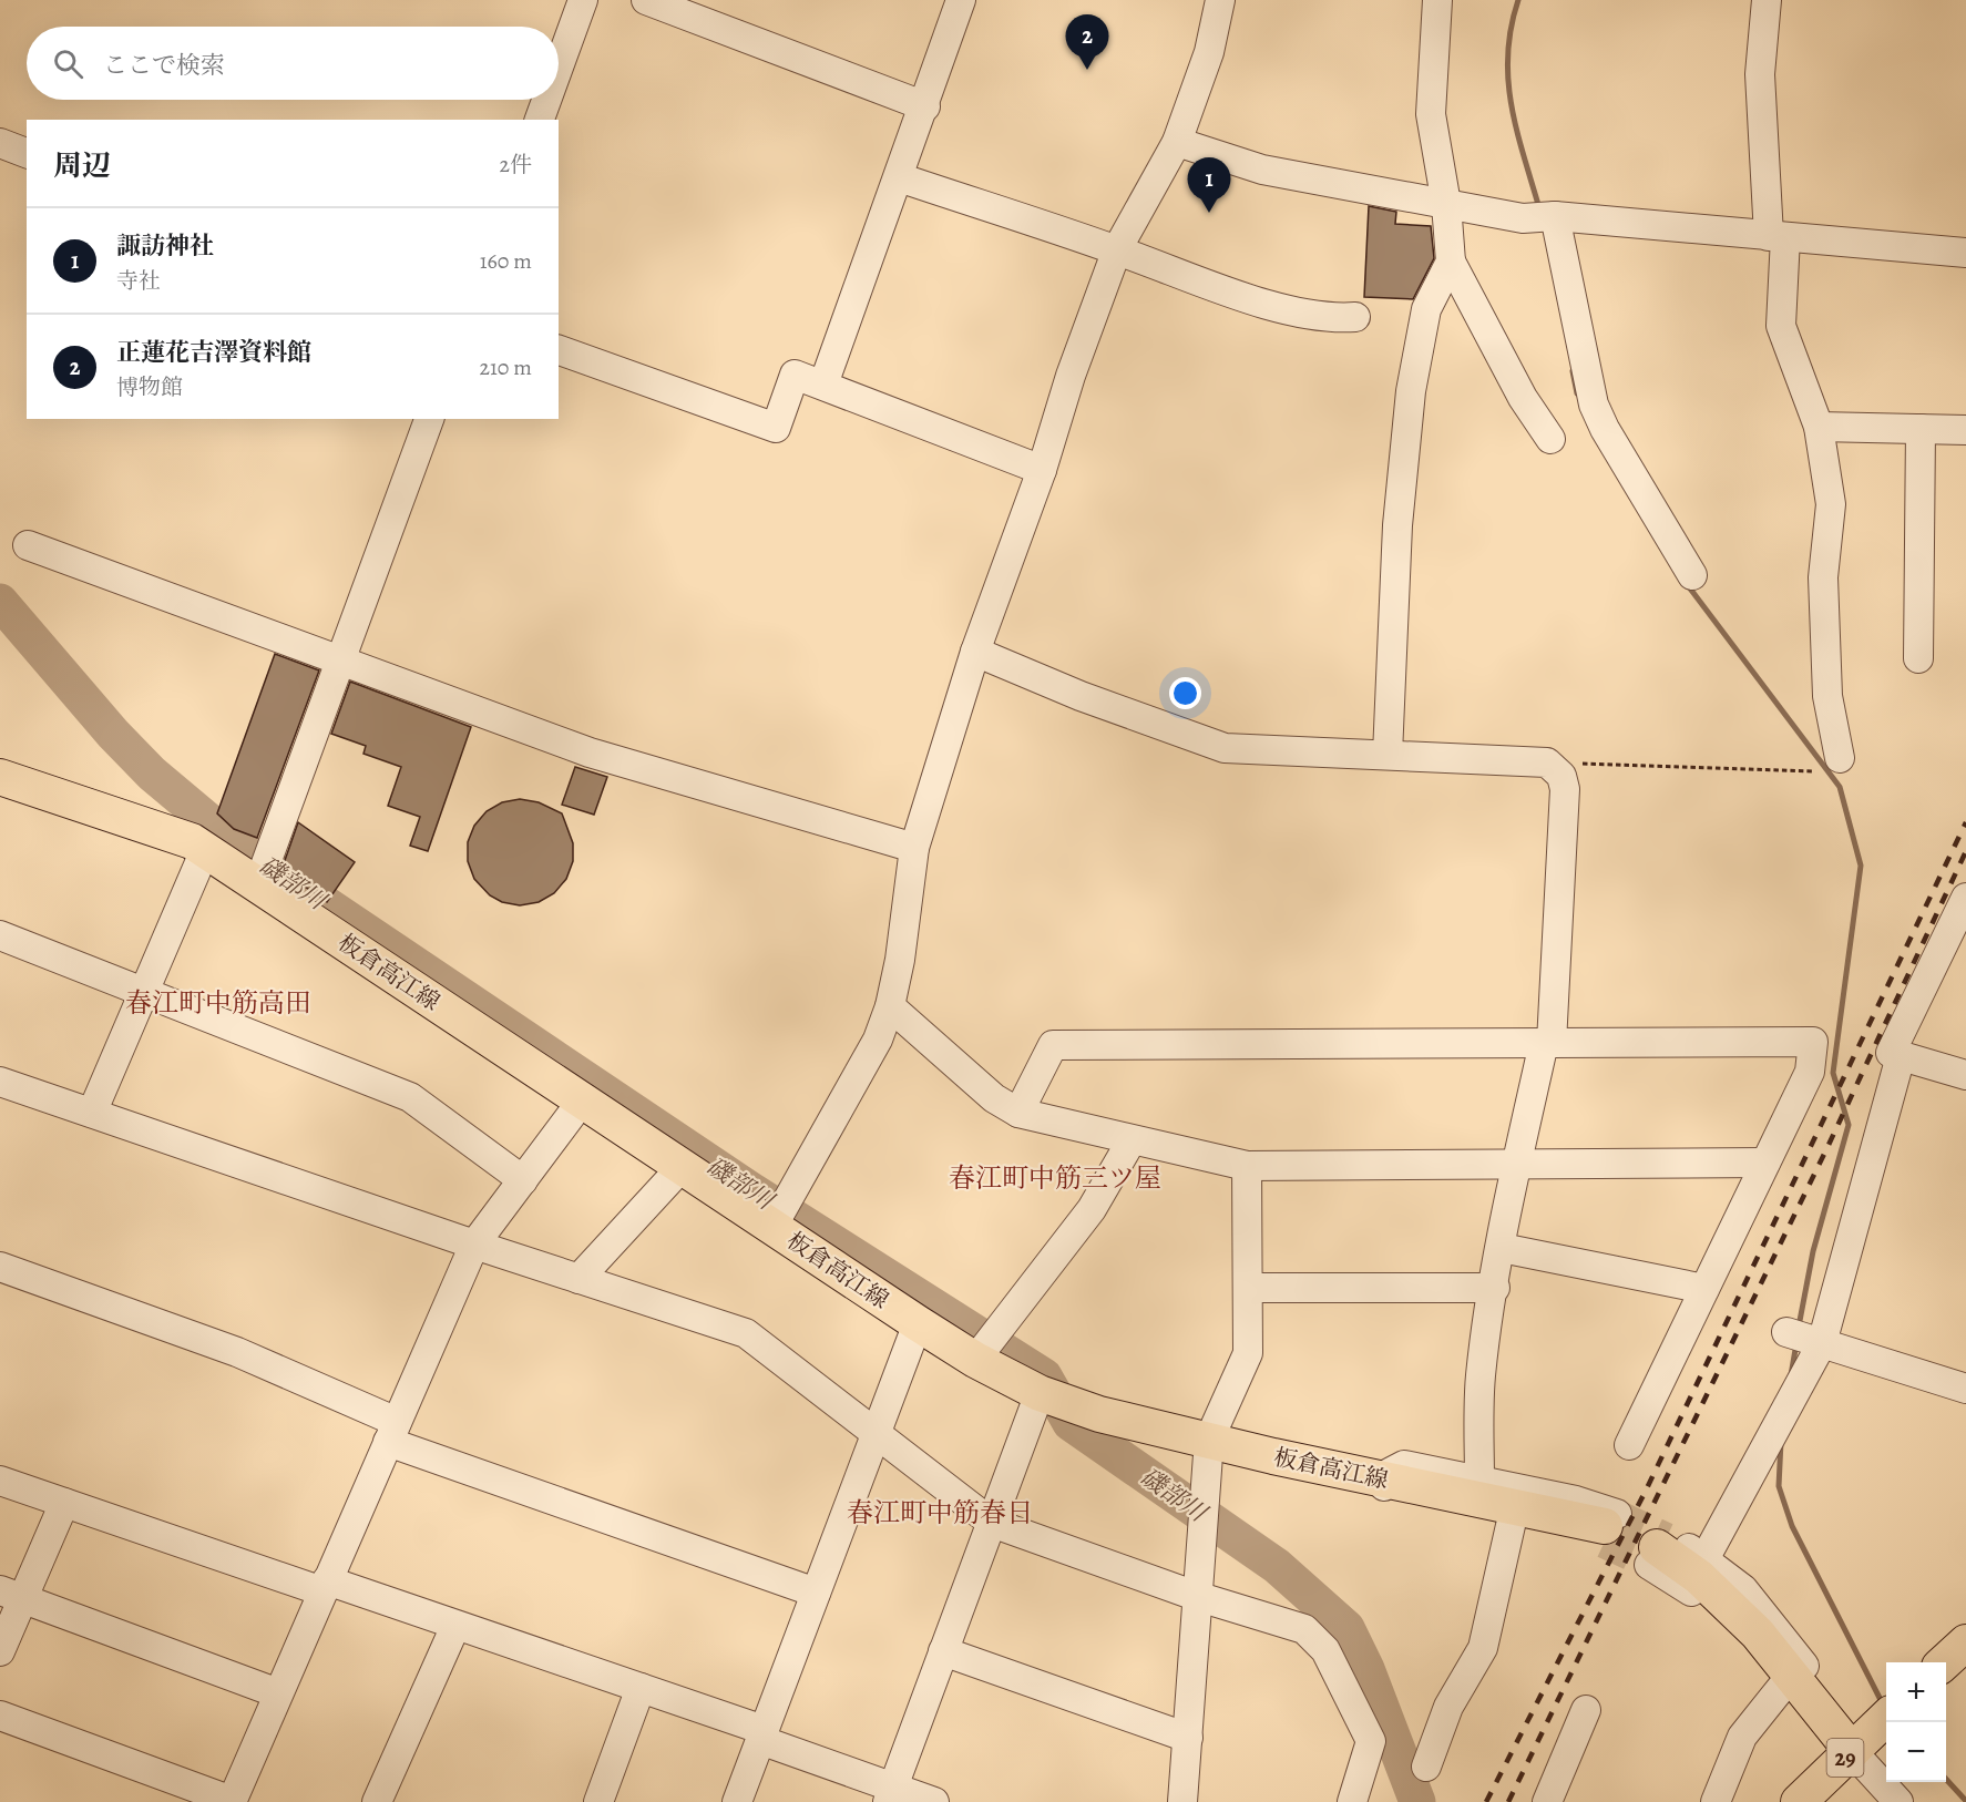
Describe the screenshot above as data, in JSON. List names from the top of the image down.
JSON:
{
  "streets": {
    "main road": ["板倉高江線", "29"]
  },
  "districts": ["春江町中筋高田", "春江町中筋三ツ屋", "春江町中筋春日"],
  "water": ["磯部川"],
  "page": {
    "pins": ["2", "1"],
    "search": "ここで検索",
    "heading": ["周辺", "2件"],
    "list": [
      {
        "mark": "1",
        "name": "諏訪神社",
        "note": "寺社",
        "value": "160 m"
      },
      {
        "mark": "2",
        "name": "正蓮花吉澤資料館",
        "note": "博物館",
        "value": "210 m"
      }
    ],
    "map_buttons": ["+", "−"]
  }
}
